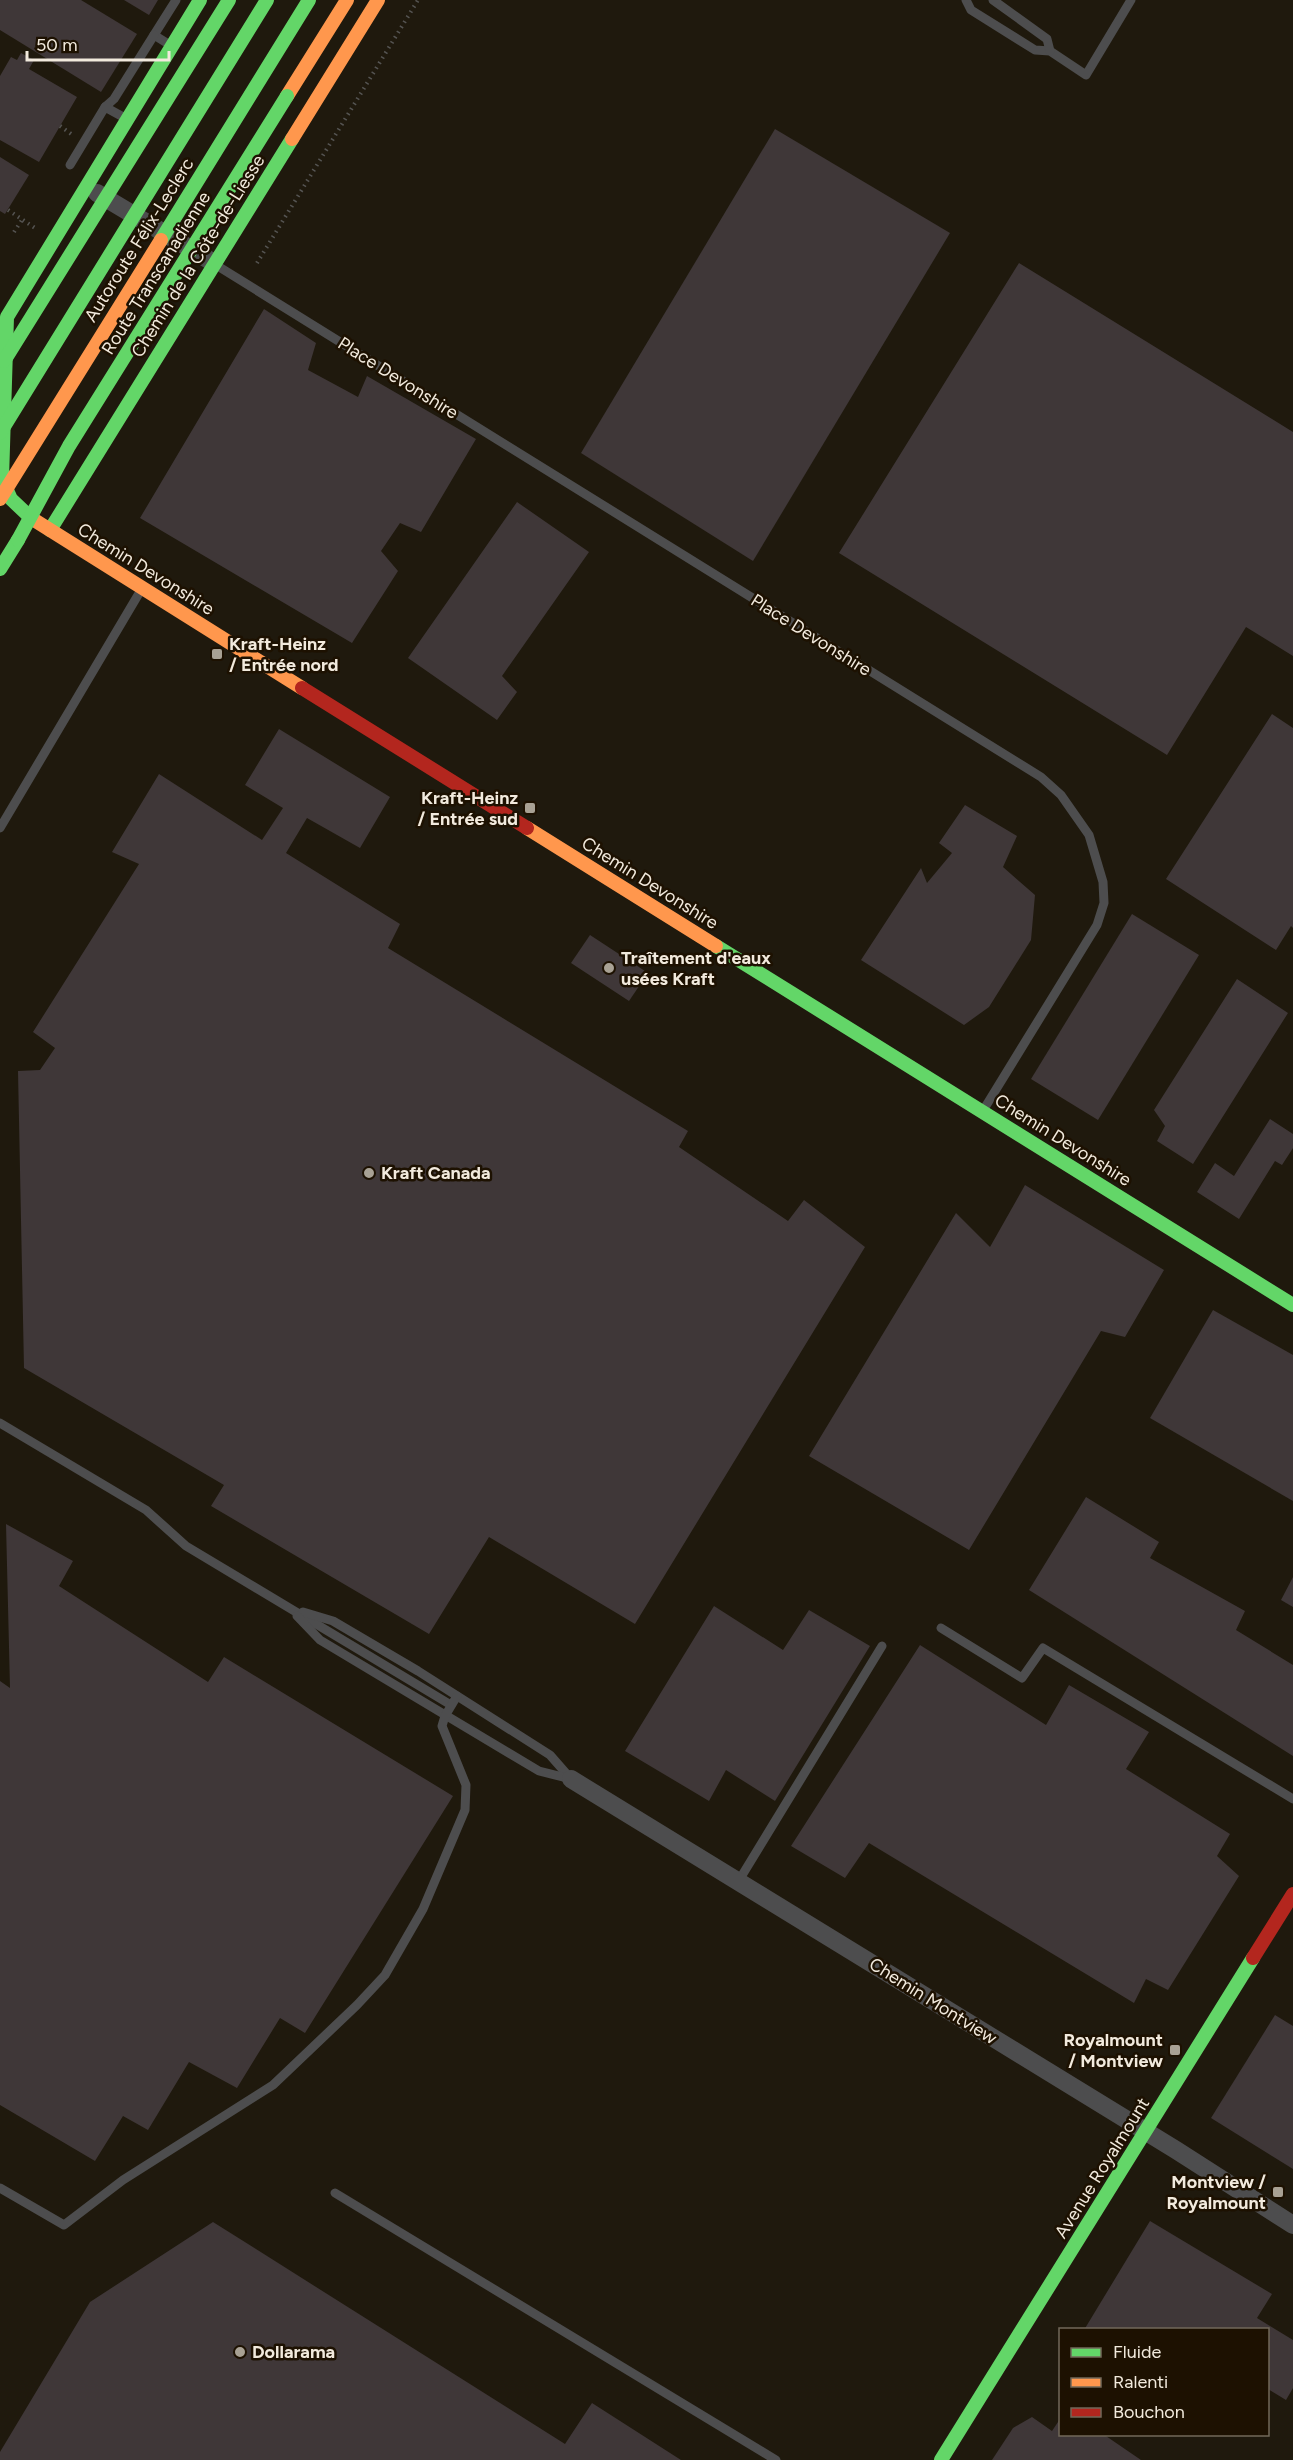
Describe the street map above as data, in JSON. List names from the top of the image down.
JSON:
{
  "streets": {
    "main road": [
      "Autoroute Félix-Leclerc",
      "Chemin de la Côte-de-Liesse",
      "Route Transcanadienne",
      "Chemin Devonshire",
      "Avenue Royalmount"
    ],
    "street": ["Chemin Montview"],
    "lane": ["Place Devonshire"]
  },
  "crossings": [
    ["Chemin de la Côte-de-Liesse", "Place Devonshire"],
    ["Chemin de la Côte-de-Liesse", "Chemin Devonshire"],
    ["Place Devonshire", "Chemin Devonshire"],
    ["Chemin Montview", "Avenue Royalmount"]
  ],
  "places": {
    "transit": [
      "Kraft-Heinz / Entrée nord",
      "Kraft-Heinz / Entrée sud",
      "Royalmount / Montview",
      "Montview / Royalmount"
    ],
    "other": ["Traîtement d'eaux usées Kraft", "Kraft Canada", "Dollarama"]
  },
  "legend": ["Fluide", "Ralenti", "Bouchon"],
  "scale_bar": "50 m"
}
